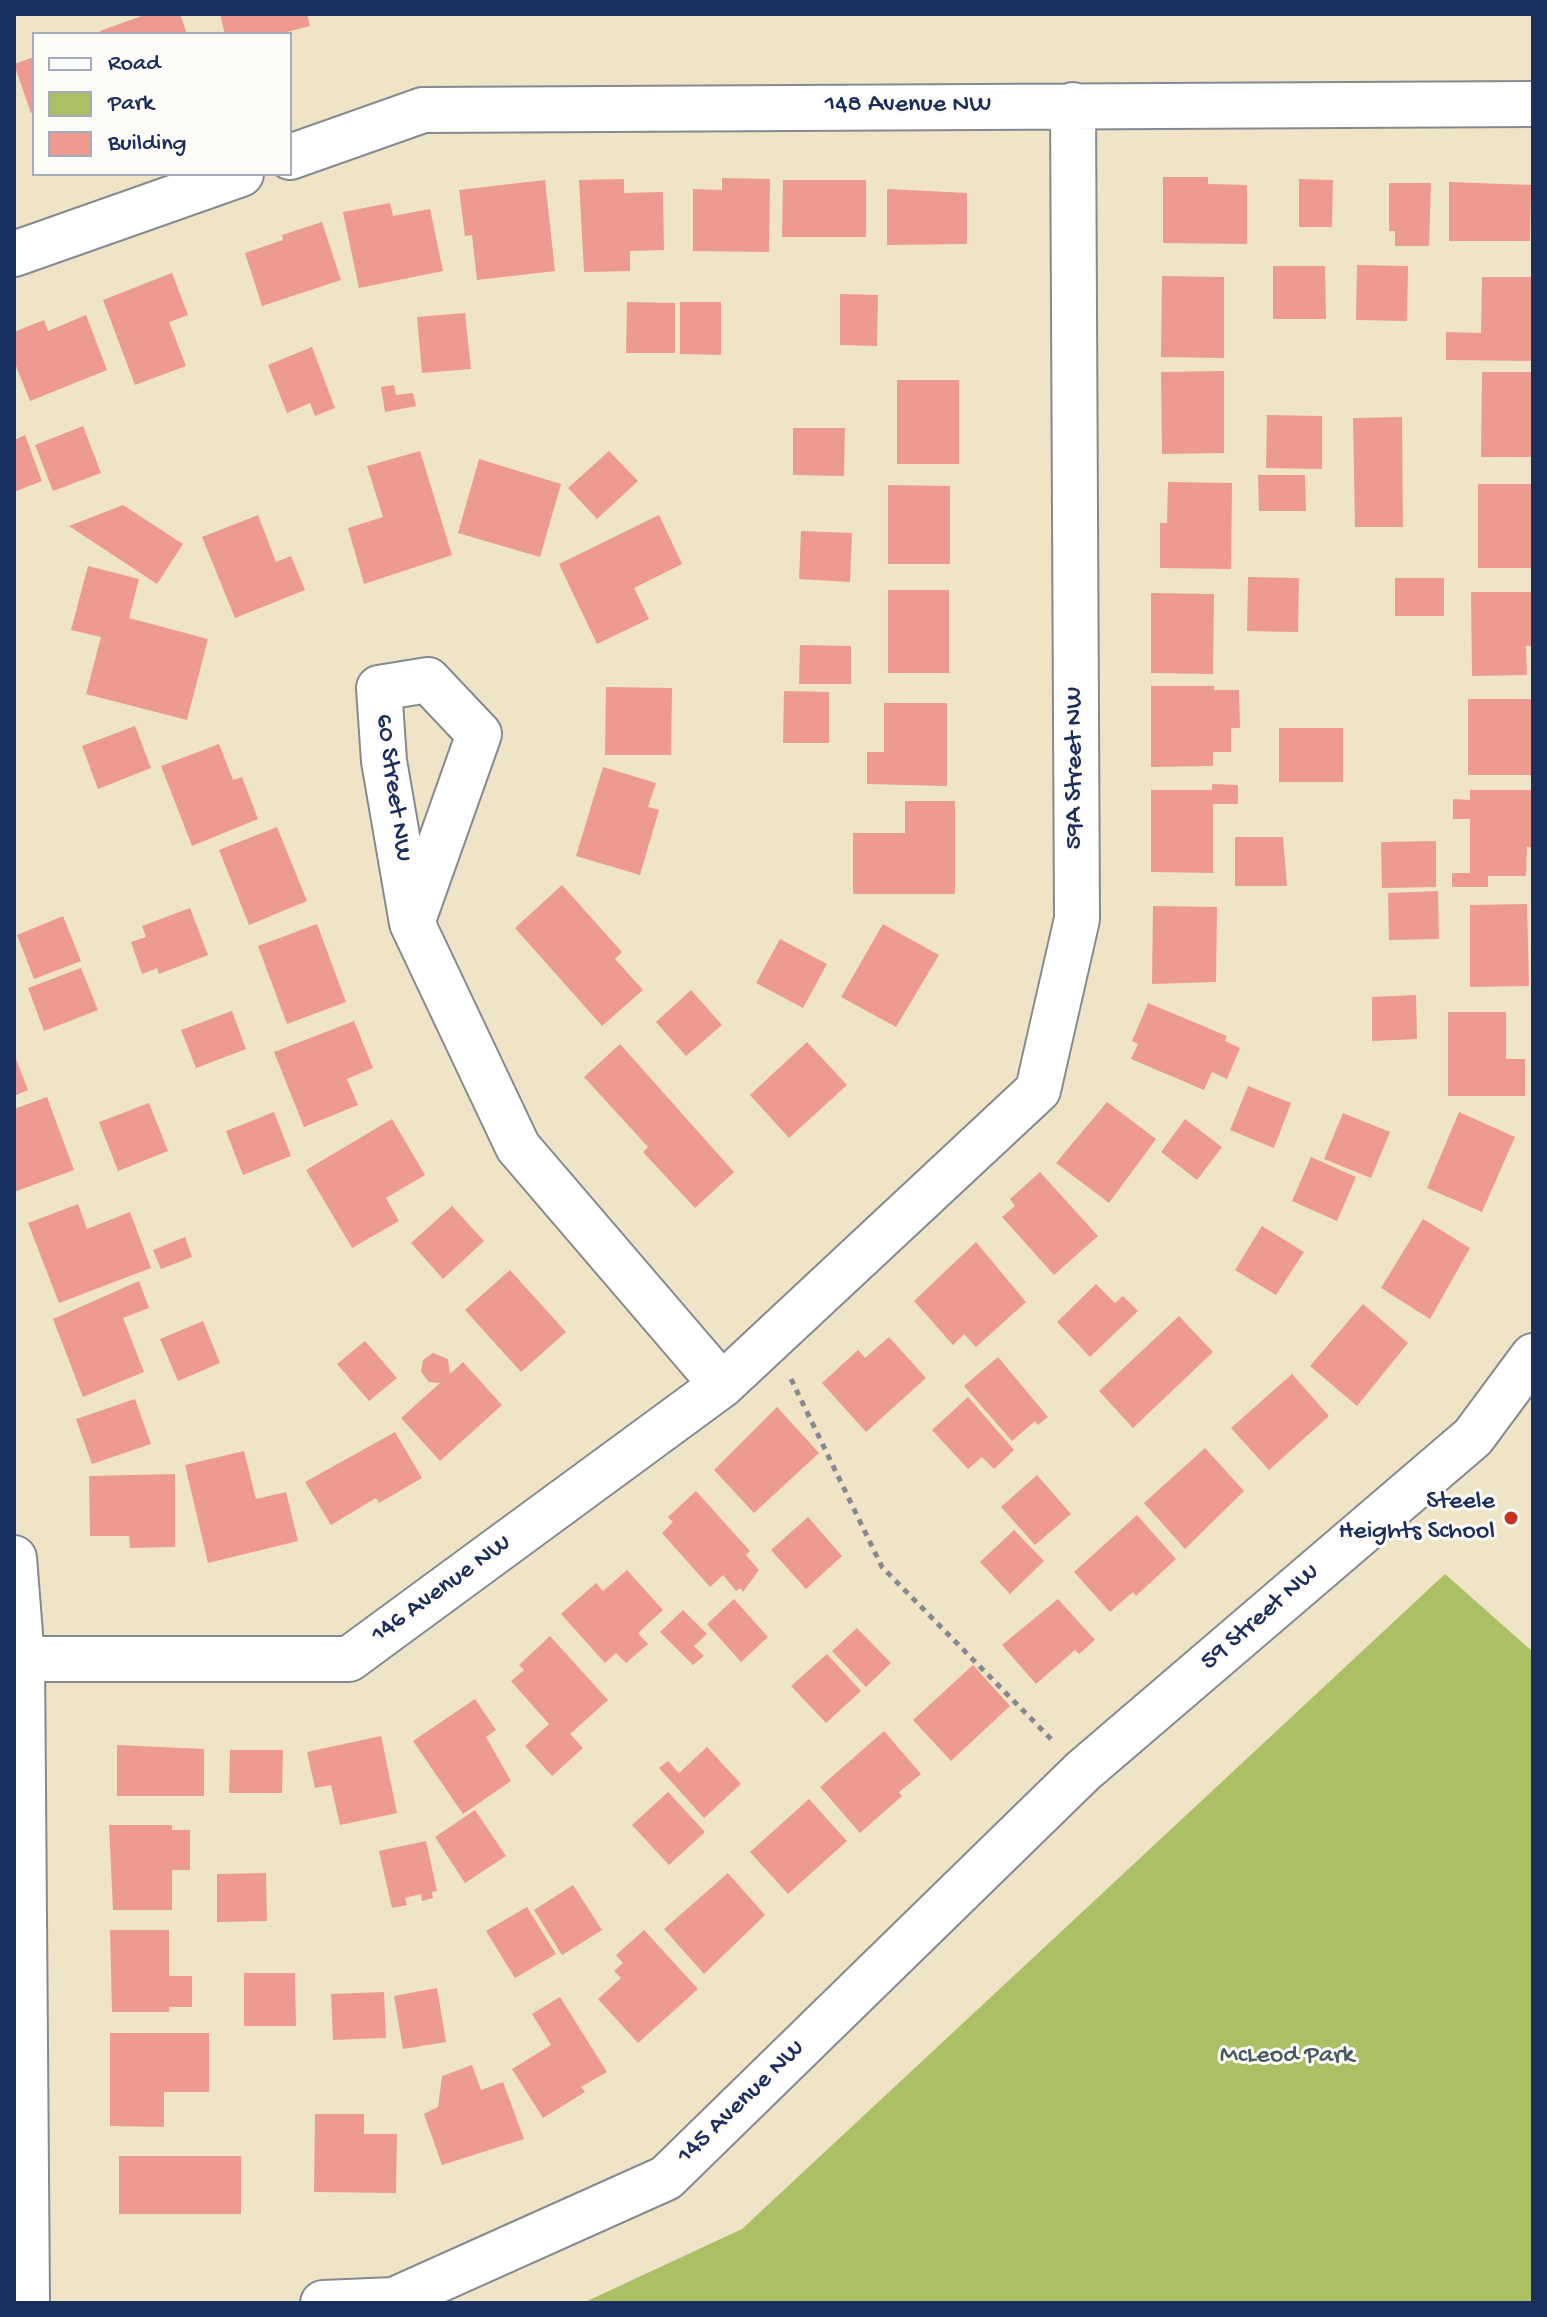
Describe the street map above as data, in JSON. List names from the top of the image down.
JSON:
{
  "streets": {
    "street": [
      "148 Avenue NW",
      "59A Street NW",
      "60 Street NW",
      "146 Avenue NW",
      "59 Street NW",
      "145 Avenue NW"
    ]
  },
  "crossings": [
    ["148 Avenue NW", "59A Street NW"],
    ["59A Street NW", "146 Avenue NW"],
    ["60 Street NW", "146 Avenue NW"],
    ["59 Street NW", "145 Avenue NW"]
  ],
  "parks": ["McLeod Park"],
  "places": ["Steele Heights School"],
  "legend": ["Road", "Park", "Building"]
}
